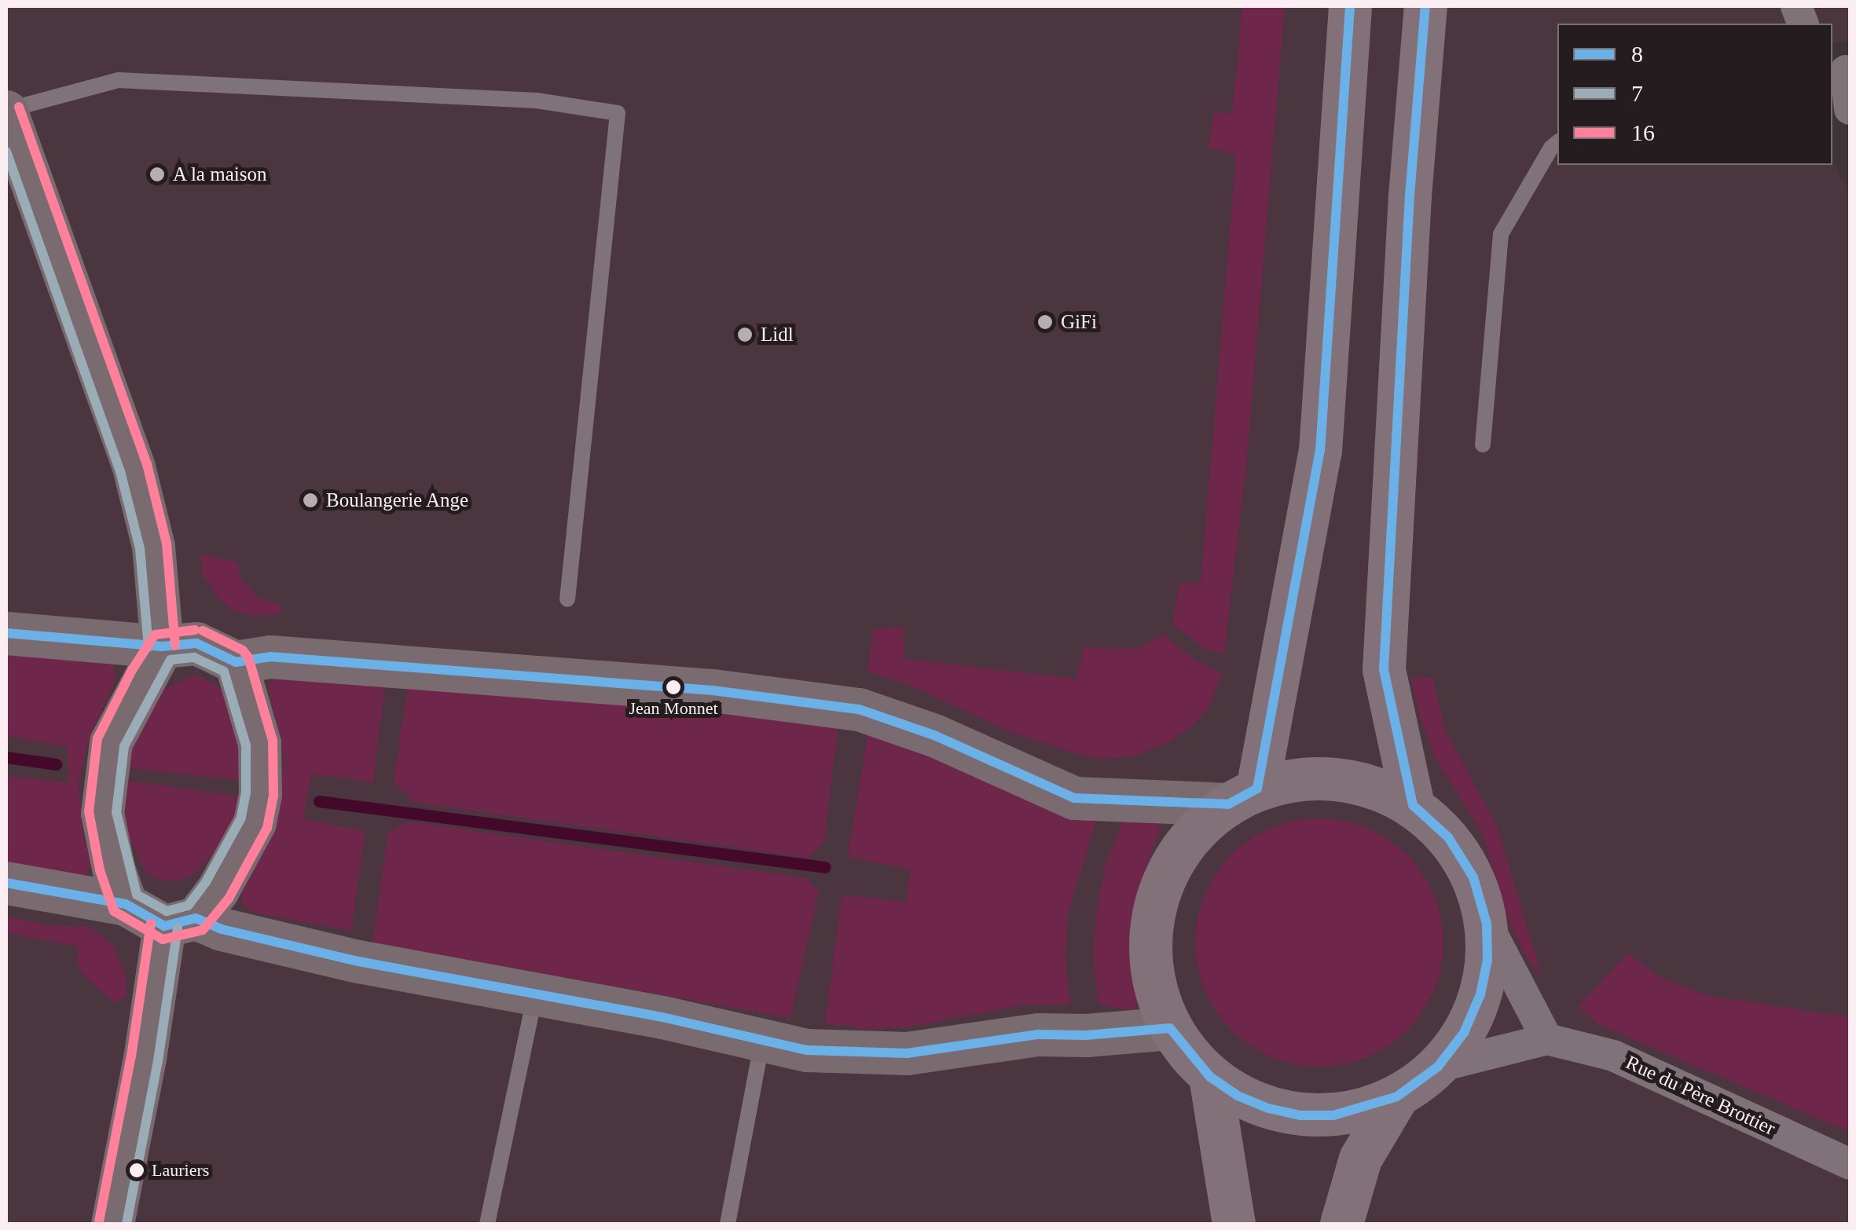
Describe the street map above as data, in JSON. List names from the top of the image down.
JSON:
{
  "streets": {
    "street": ["Rue du Père Brottier"]
  },
  "places": [
    "A la maison",
    "GiFi",
    "Lidl",
    "Boulangerie Ange",
    "Jean Monnet",
    "Lauriers"
  ],
  "lines": ["transit line 8", "transit line 16", "transit line 7"],
  "legend": ["8", "7", "16"]
}
